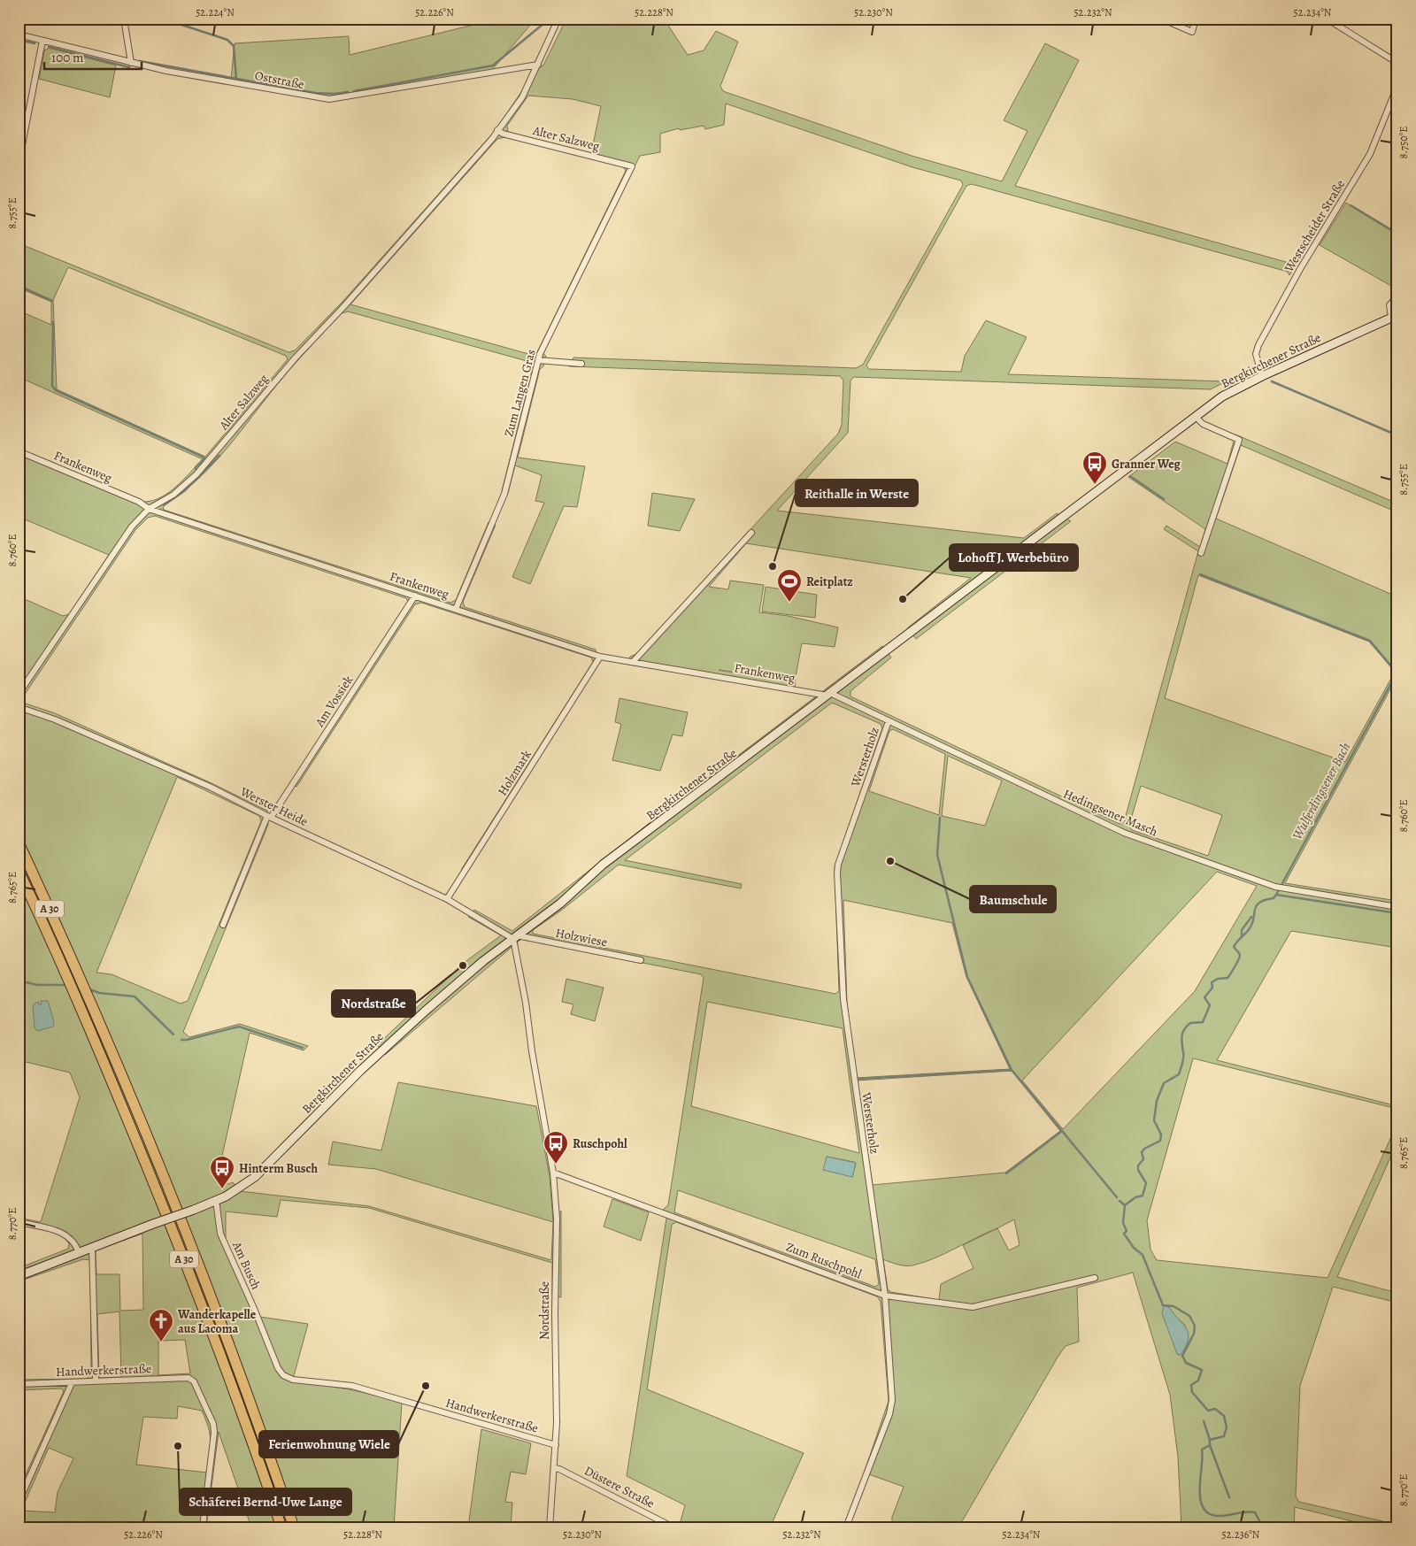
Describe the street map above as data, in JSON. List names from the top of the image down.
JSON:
{
  "streets": {
    "highway": ["A 30"],
    "street": [
      "Oststraße",
      "Alter Salzweg",
      "Westscheider Straße",
      "Bergkirchener Straße",
      "Zum Langen Gras",
      "Frankenweg",
      "Am Vossiek",
      "Wersterholz",
      "Holzmark",
      "Werster Heide",
      "Hedingsener Masch",
      "Holzwiese",
      "Zum Ruschpohl",
      "Am Busch",
      "Nordstraße",
      "Handwerkerstraße",
      "Düstere Straße"
    ]
  },
  "crossings": [
    ["Oststraße", "Alter Salzweg"],
    ["Alter Salzweg", "Zum Langen Gras"],
    ["Alter Salzweg", "Frankenweg"],
    ["Westscheider Straße", "Bergkirchener Straße"],
    ["Bergkirchener Straße", "Frankenweg"],
    ["Bergkirchener Straße", "Werster Heide"],
    ["Bergkirchener Straße", "Hedingsener Masch"],
    ["Bergkirchener Straße", "Holzwiese"],
    ["Bergkirchener Straße", "Am Busch"],
    ["Bergkirchener Straße", "Nordstraße"],
    ["Zum Langen Gras", "Frankenweg"],
    ["Frankenweg", "Am Vossiek"],
    ["Frankenweg", "Holzmark"],
    ["Frankenweg", "Hedingsener Masch"],
    ["Am Vossiek", "Werster Heide"],
    ["Wersterholz", "Hedingsener Masch"],
    ["Wersterholz", "Zum Ruschpohl"],
    ["Holzmark", "Werster Heide"],
    ["Werster Heide", "Holzwiese"],
    ["Werster Heide", "Nordstraße"],
    ["Holzwiese", "Nordstraße"],
    ["Zum Ruschpohl", "Nordstraße"],
    ["Am Busch", "Handwerkerstraße"],
    ["Nordstraße", "Handwerkerstraße"],
    ["Nordstraße", "Düstere Straße"]
  ],
  "water": ["Wulferdingsener Bach"],
  "places": {
    "bus stop": ["Granner Weg", "Ruschpohl", "Hinterm Busch"],
    "other": [
      "Reithalle in Werste",
      "Lohoff J. Werbebüro",
      "Baumschule",
      "Nordstraße",
      "Ferienwohnung Wiele",
      "Schäferei Bernd-Uwe Lange"
    ],
    "sports": ["Reitplatz"],
    "church": ["Wanderkapelle aus Lacoma"]
  },
  "scale_bar": "100 m",
  "coordinates": [
    "52.224°N",
    "52.226°N",
    "52.228°N",
    "52.230°N",
    "52.232°N",
    "52.234°N",
    "8.750°E",
    "8.755°E",
    "8.760°E",
    "8.765°E",
    "8.770°E",
    "52.236°N"
  ]
}
